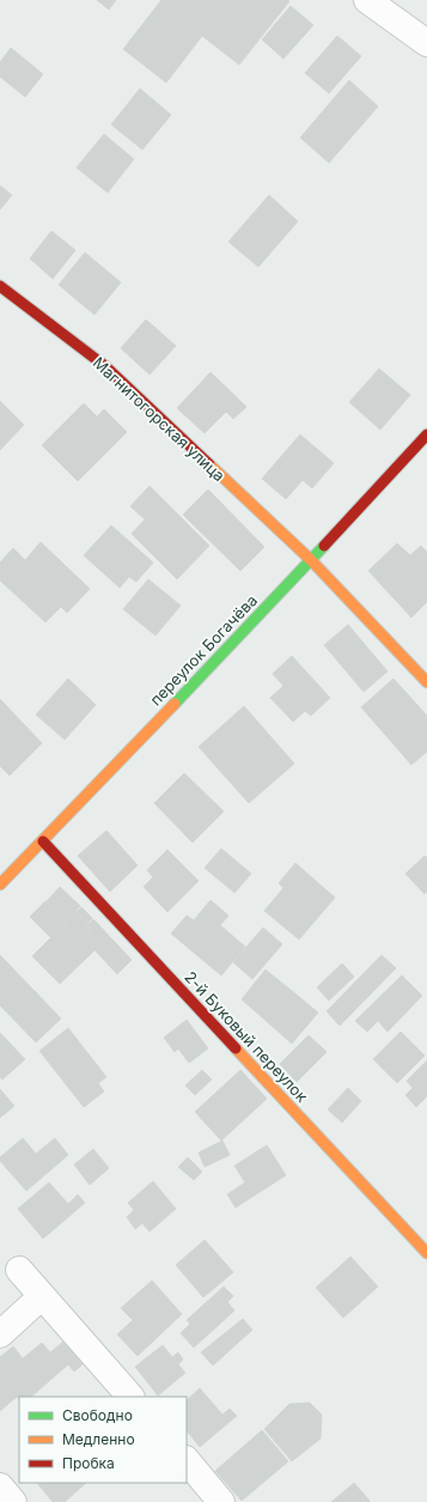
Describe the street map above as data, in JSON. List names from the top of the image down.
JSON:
{
  "streets": {
    "street": ["Магнитогорская улица", "переулок Богачёва", "2-й Буковый переулок"]
  },
  "crossings": [
    ["Магнитогорская улица", "переулок Богачёва"],
    ["переулок Богачёва", "2-й Буковый переулок"]
  ],
  "legend": ["Свободно", "Медленно", "Пробка"]
}
